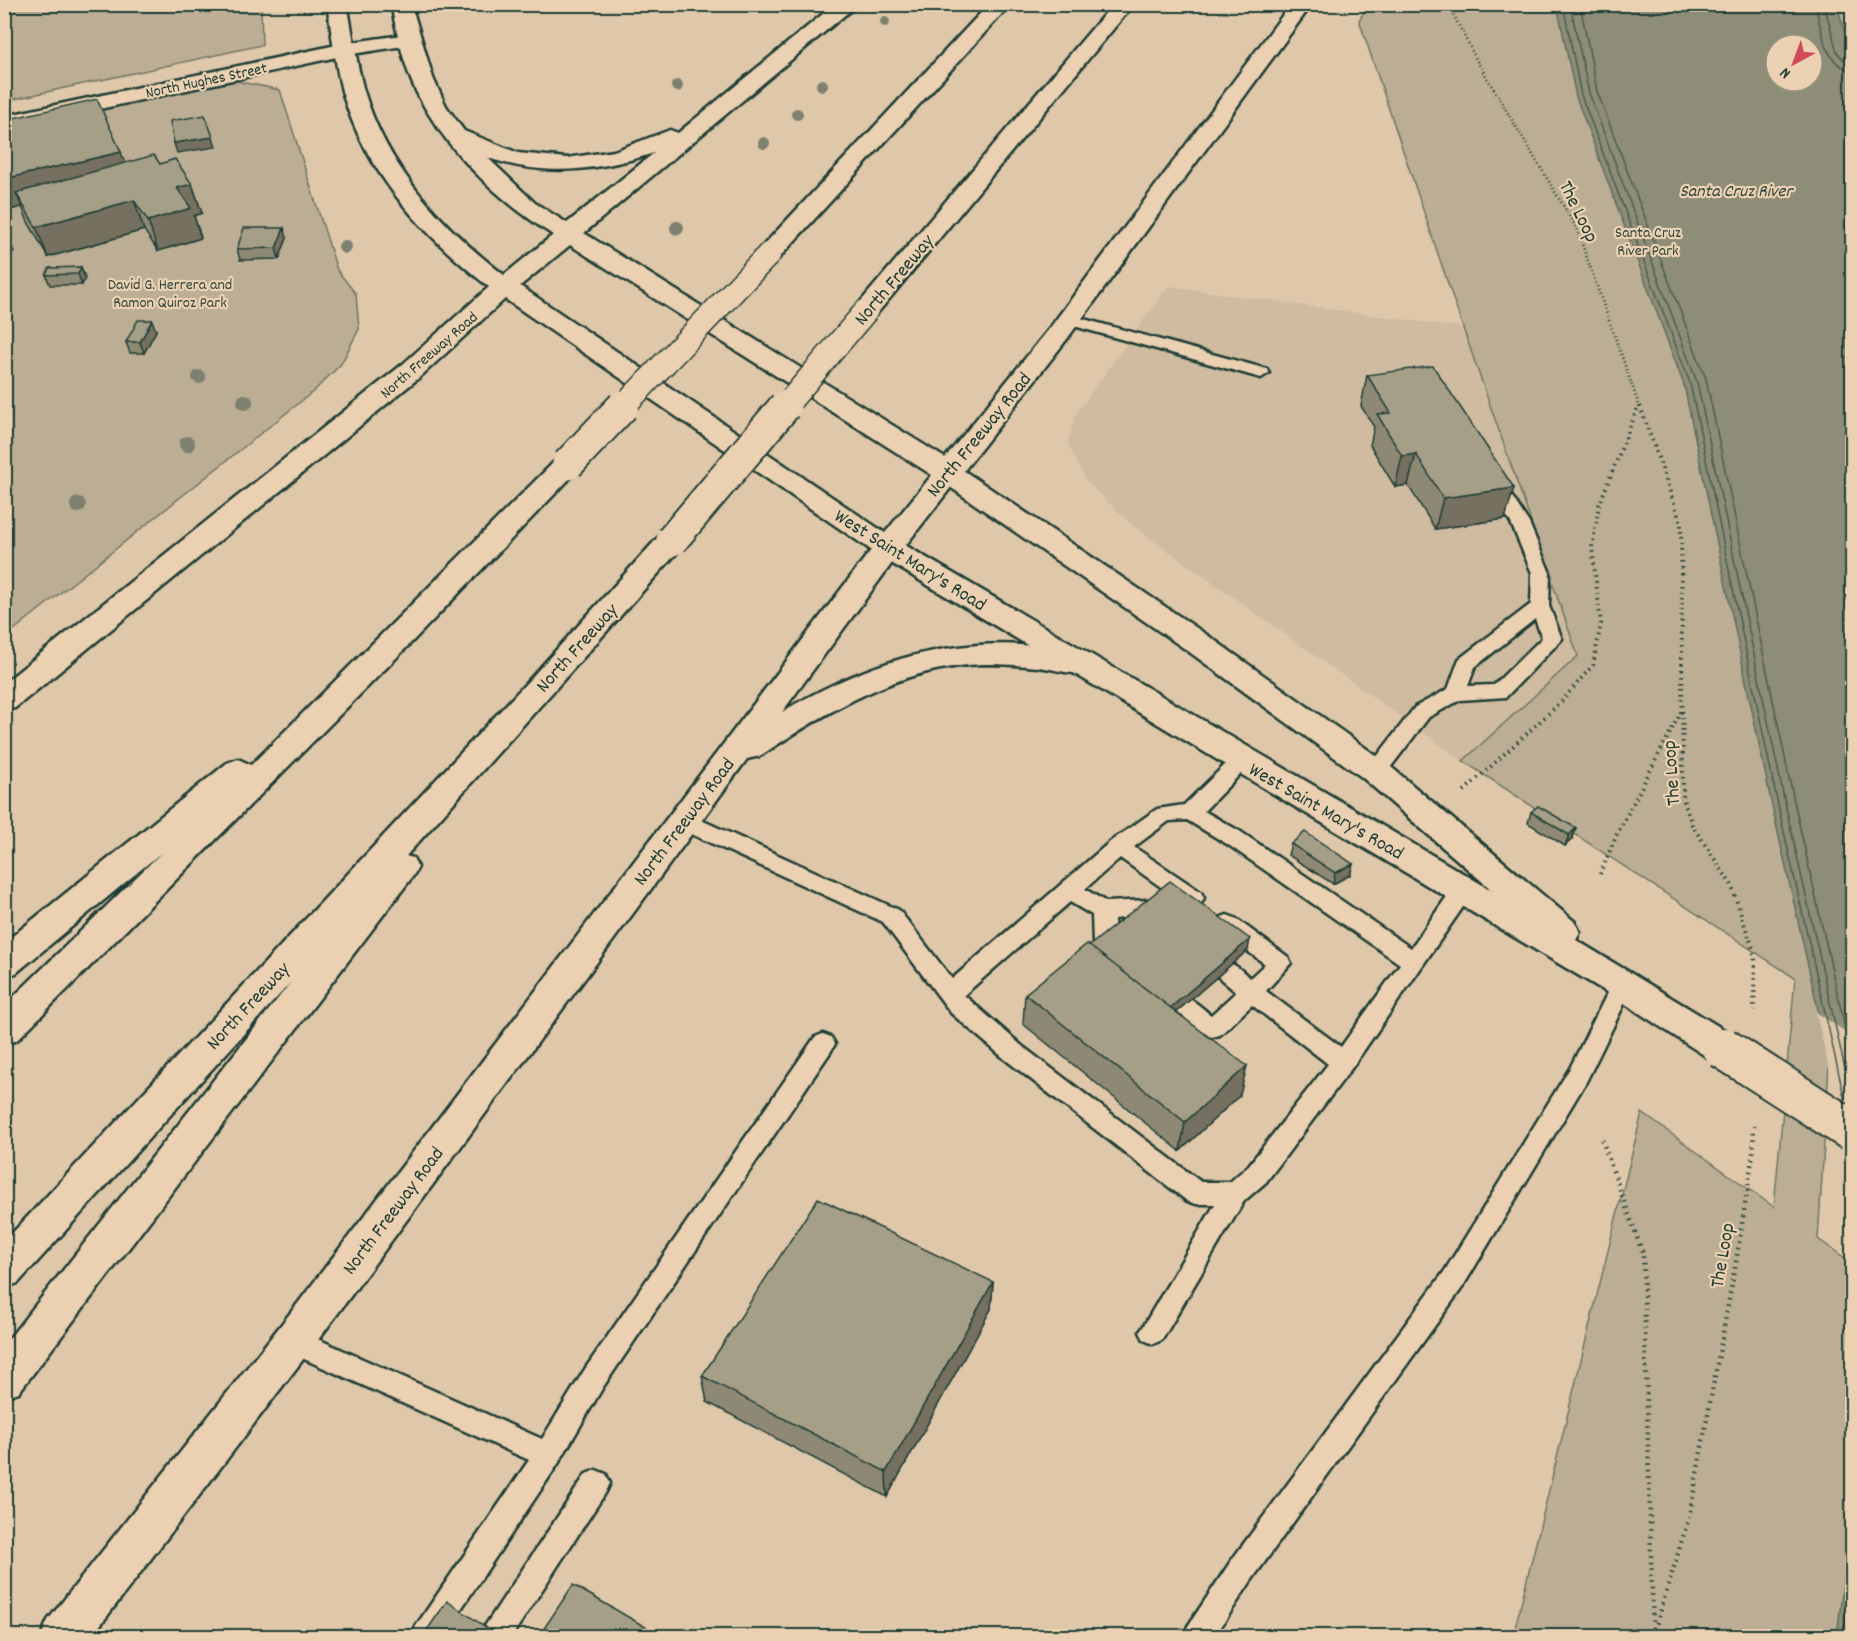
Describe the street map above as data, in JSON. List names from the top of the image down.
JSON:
{
  "streets": {
    "main road": [
      "North Hughes Street",
      "North Freeway",
      "North Freeway Road",
      "West Saint Mary's Road"
    ],
    "path": ["The Loop"]
  },
  "crossings": [
    ["North Hughes Street", "West Saint Mary's Road"],
    ["North Freeway Road", "West Saint Mary's Road"]
  ],
  "water": ["Santa Cruz River"],
  "parks": ["Santa Cruz River Park", "David G. Herrera and Ramon Quiroz Park"],
  "north": "bottom left"
}
